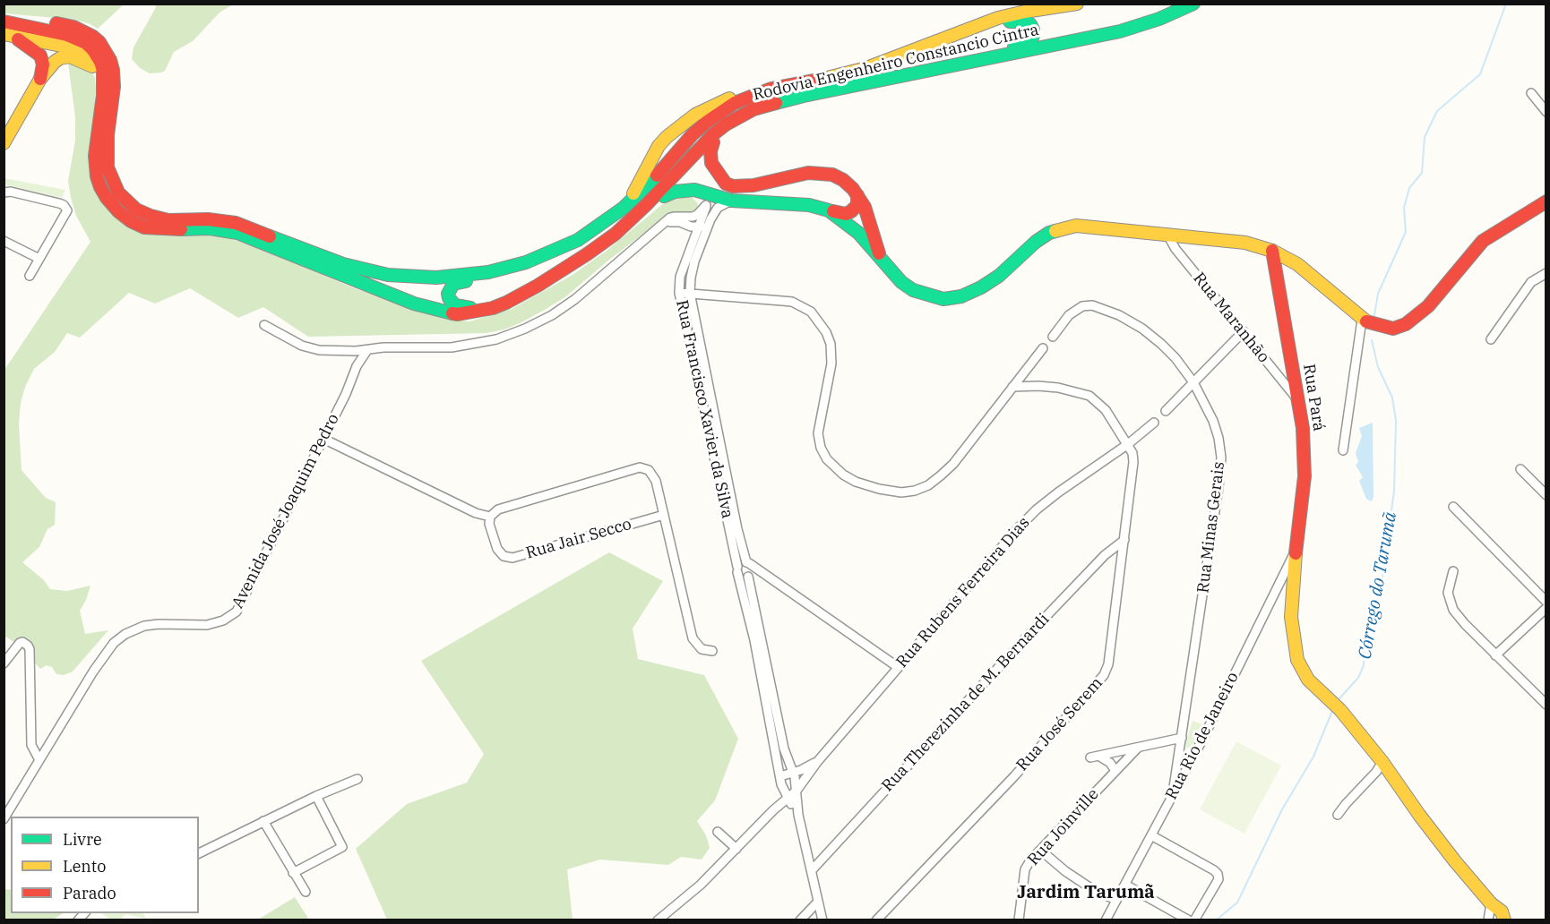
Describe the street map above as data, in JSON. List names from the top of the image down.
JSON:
{
  "streets": {
    "main road": ["Rodovia Engenheiro Constancio Cintra", "Rua Pará"],
    "street": [
      "Rua Maranhão",
      "Rua Francisco Xavier da Silva",
      "Avenida José Joaquim Pedro",
      "Rua Minas Gerais",
      "Rua Jair Secco",
      "Rua Rubens Ferreira Dias",
      "Rua Therezinha de M. Bernardi",
      "Rua José Serem",
      "Rua Rio de Janeiro",
      "Rua Joinville"
    ]
  },
  "crossings": [
    ["Rua Maranhão", "Rua Pará"],
    ["Rua Pará", "Rua Rio de Janeiro"],
    ["Rua Francisco Xavier da Silva", "Rua Rubens Ferreira Dias"],
    ["Rua Minas Gerais", "Rua Rio de Janeiro"],
    ["Rua Rubens Ferreira Dias", "Rua José Serem"],
    ["Rua Therezinha de M. Bernardi", "Rua José Serem"]
  ],
  "districts": ["Jardim Tarumã"],
  "water": ["Córrego do Tarumã"],
  "legend": ["Livre", "Lento", "Parado"]
}
